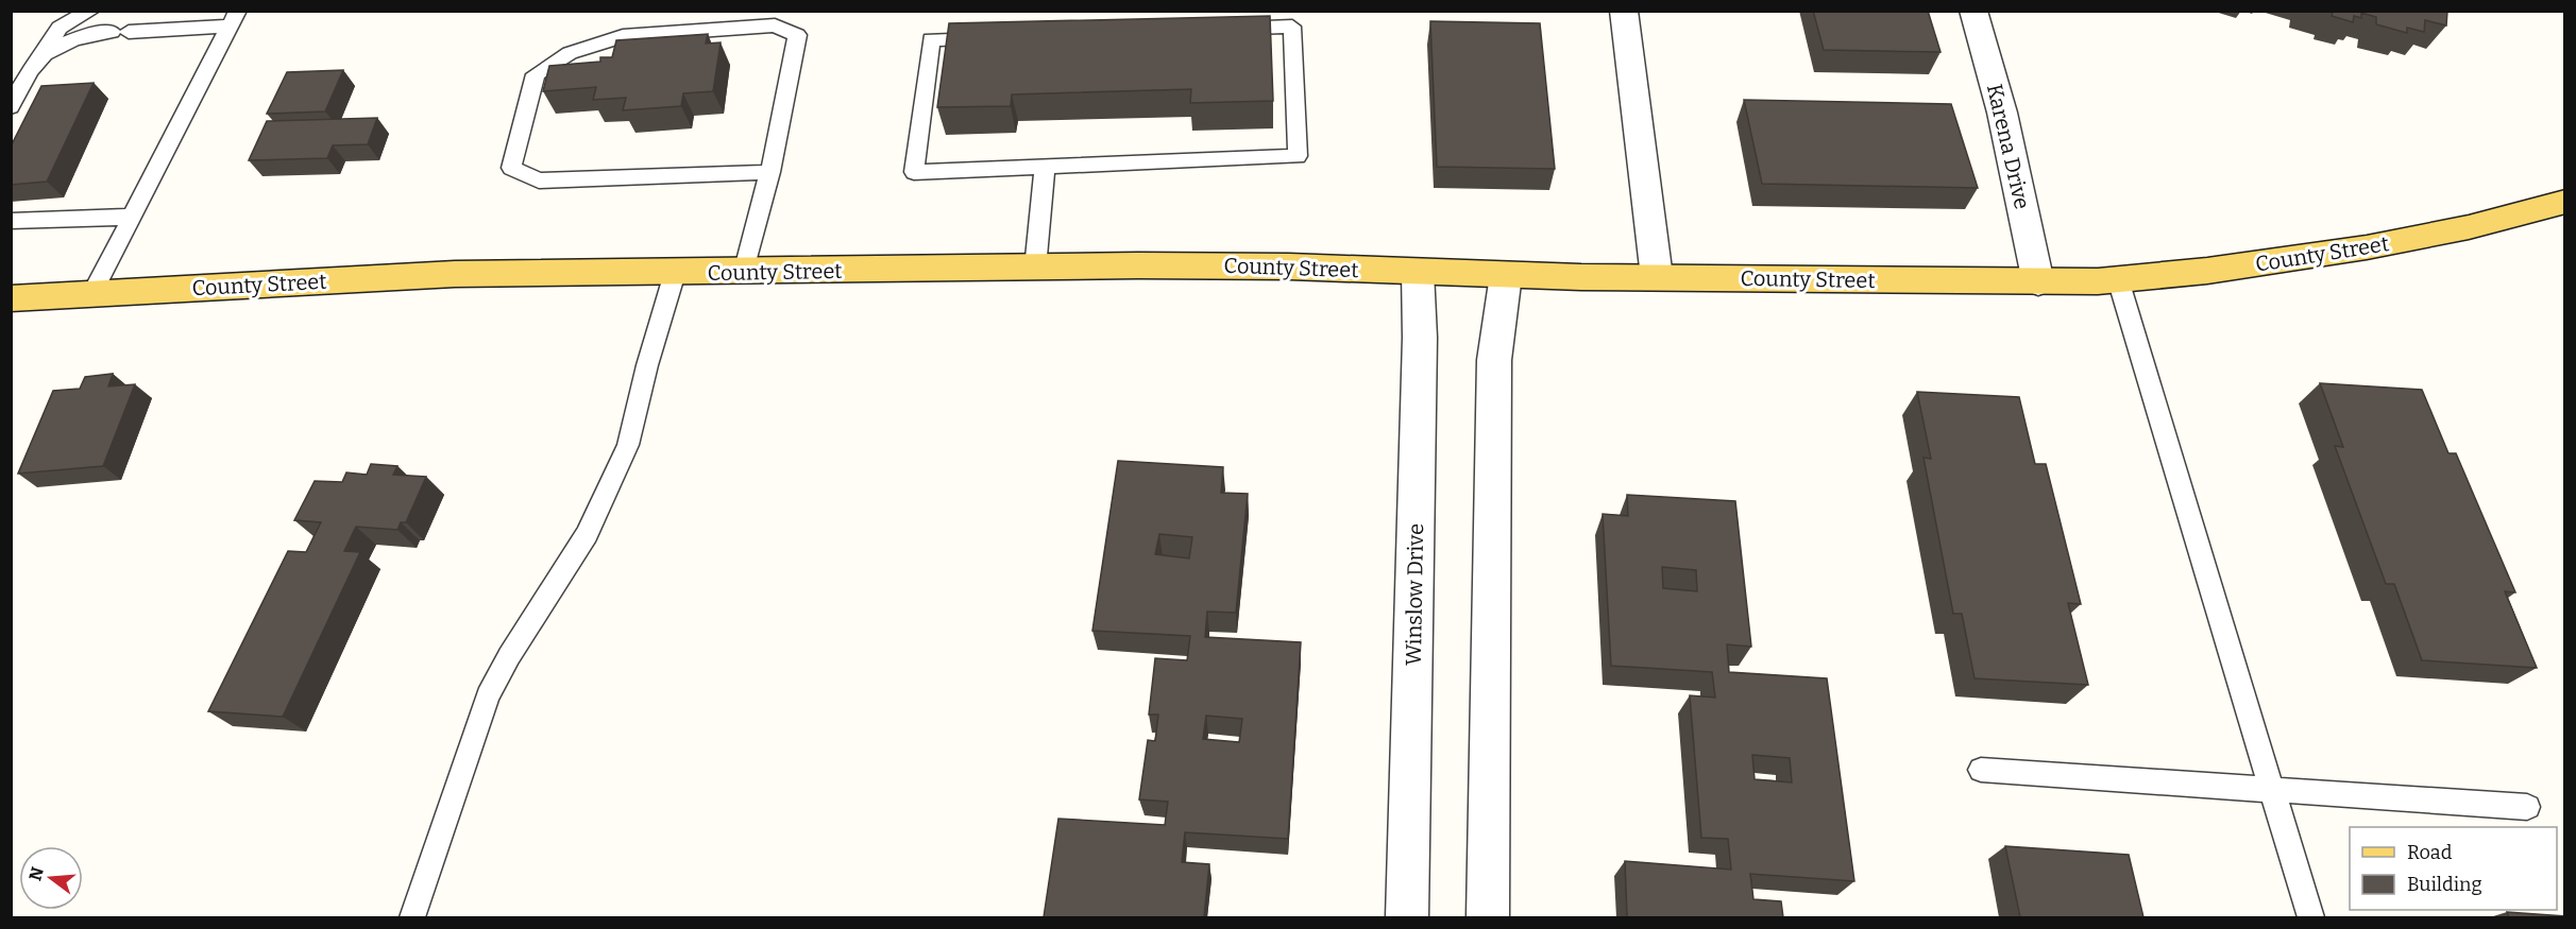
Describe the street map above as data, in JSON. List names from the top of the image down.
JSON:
{
  "streets": {
    "main road": ["County Street"],
    "street": ["Karena Drive", "Winslow Drive"]
  },
  "crossings": [
    ["Karena Drive", "County Street"],
    ["County Street", "Winslow Drive"]
  ],
  "legend": ["Road", "Building"],
  "north": "left"
}
